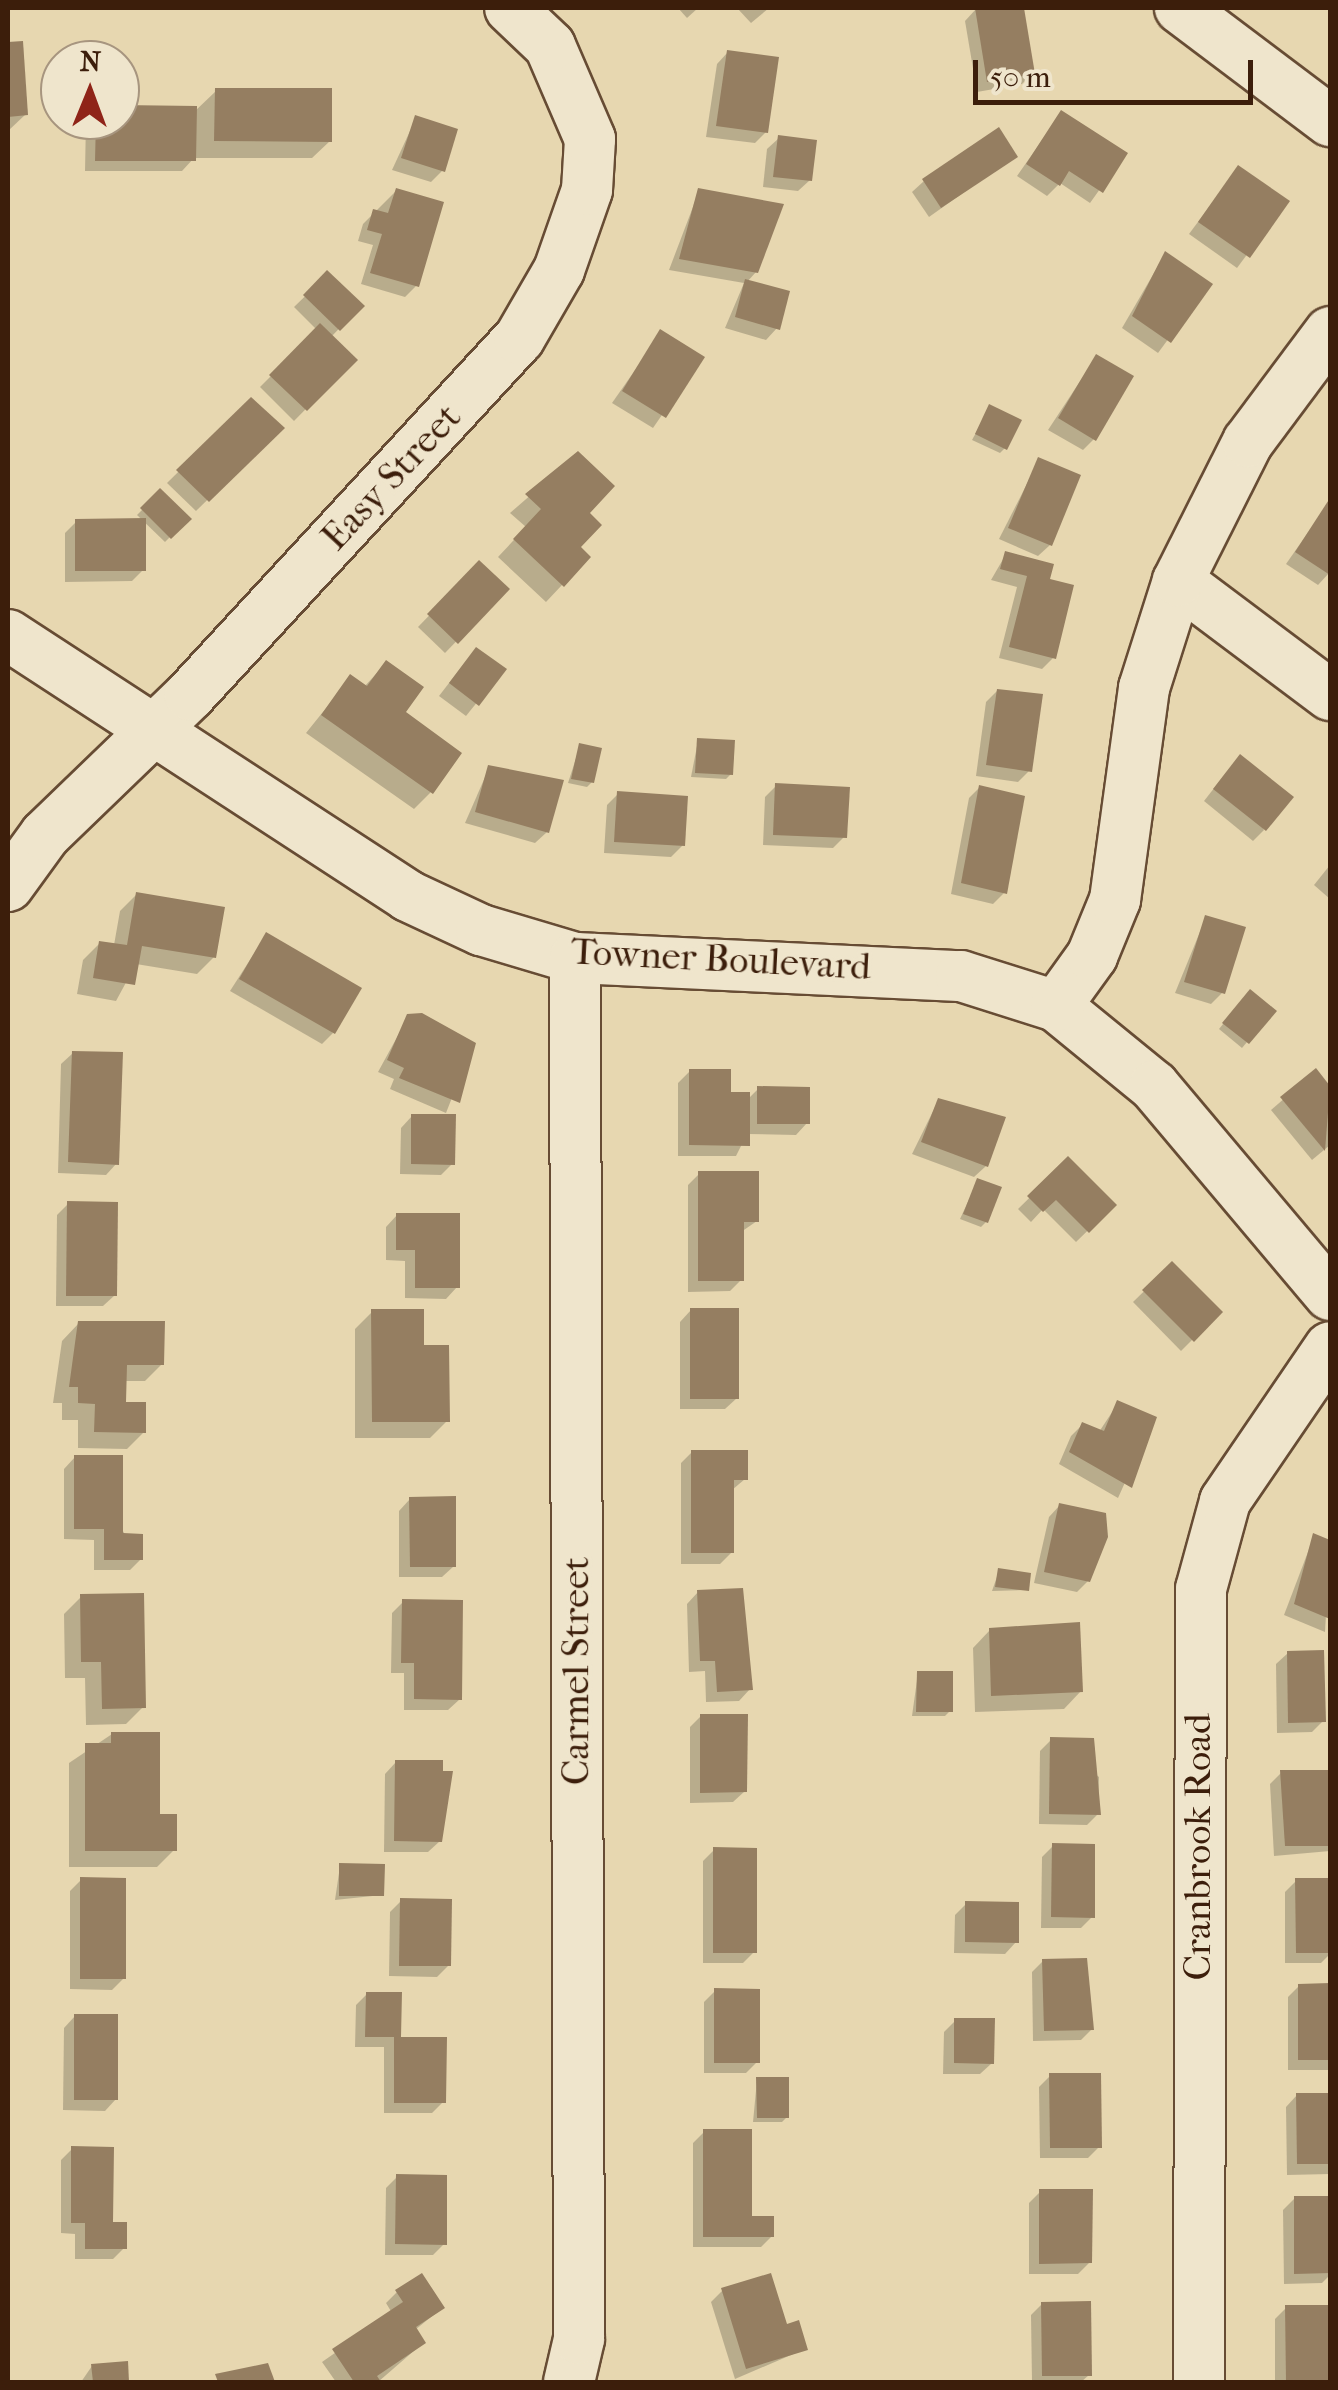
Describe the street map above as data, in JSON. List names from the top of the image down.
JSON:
{
  "streets": {
    "street": [
      "Easy Street",
      "Towner Boulevard",
      "Carmel Street",
      "Cranbrook Road"
    ]
  },
  "crossings": [
    ["Easy Street", "Towner Boulevard"],
    ["Towner Boulevard", "Carmel Street"]
  ],
  "scale_bar": "50 m",
  "north": "top"
}
